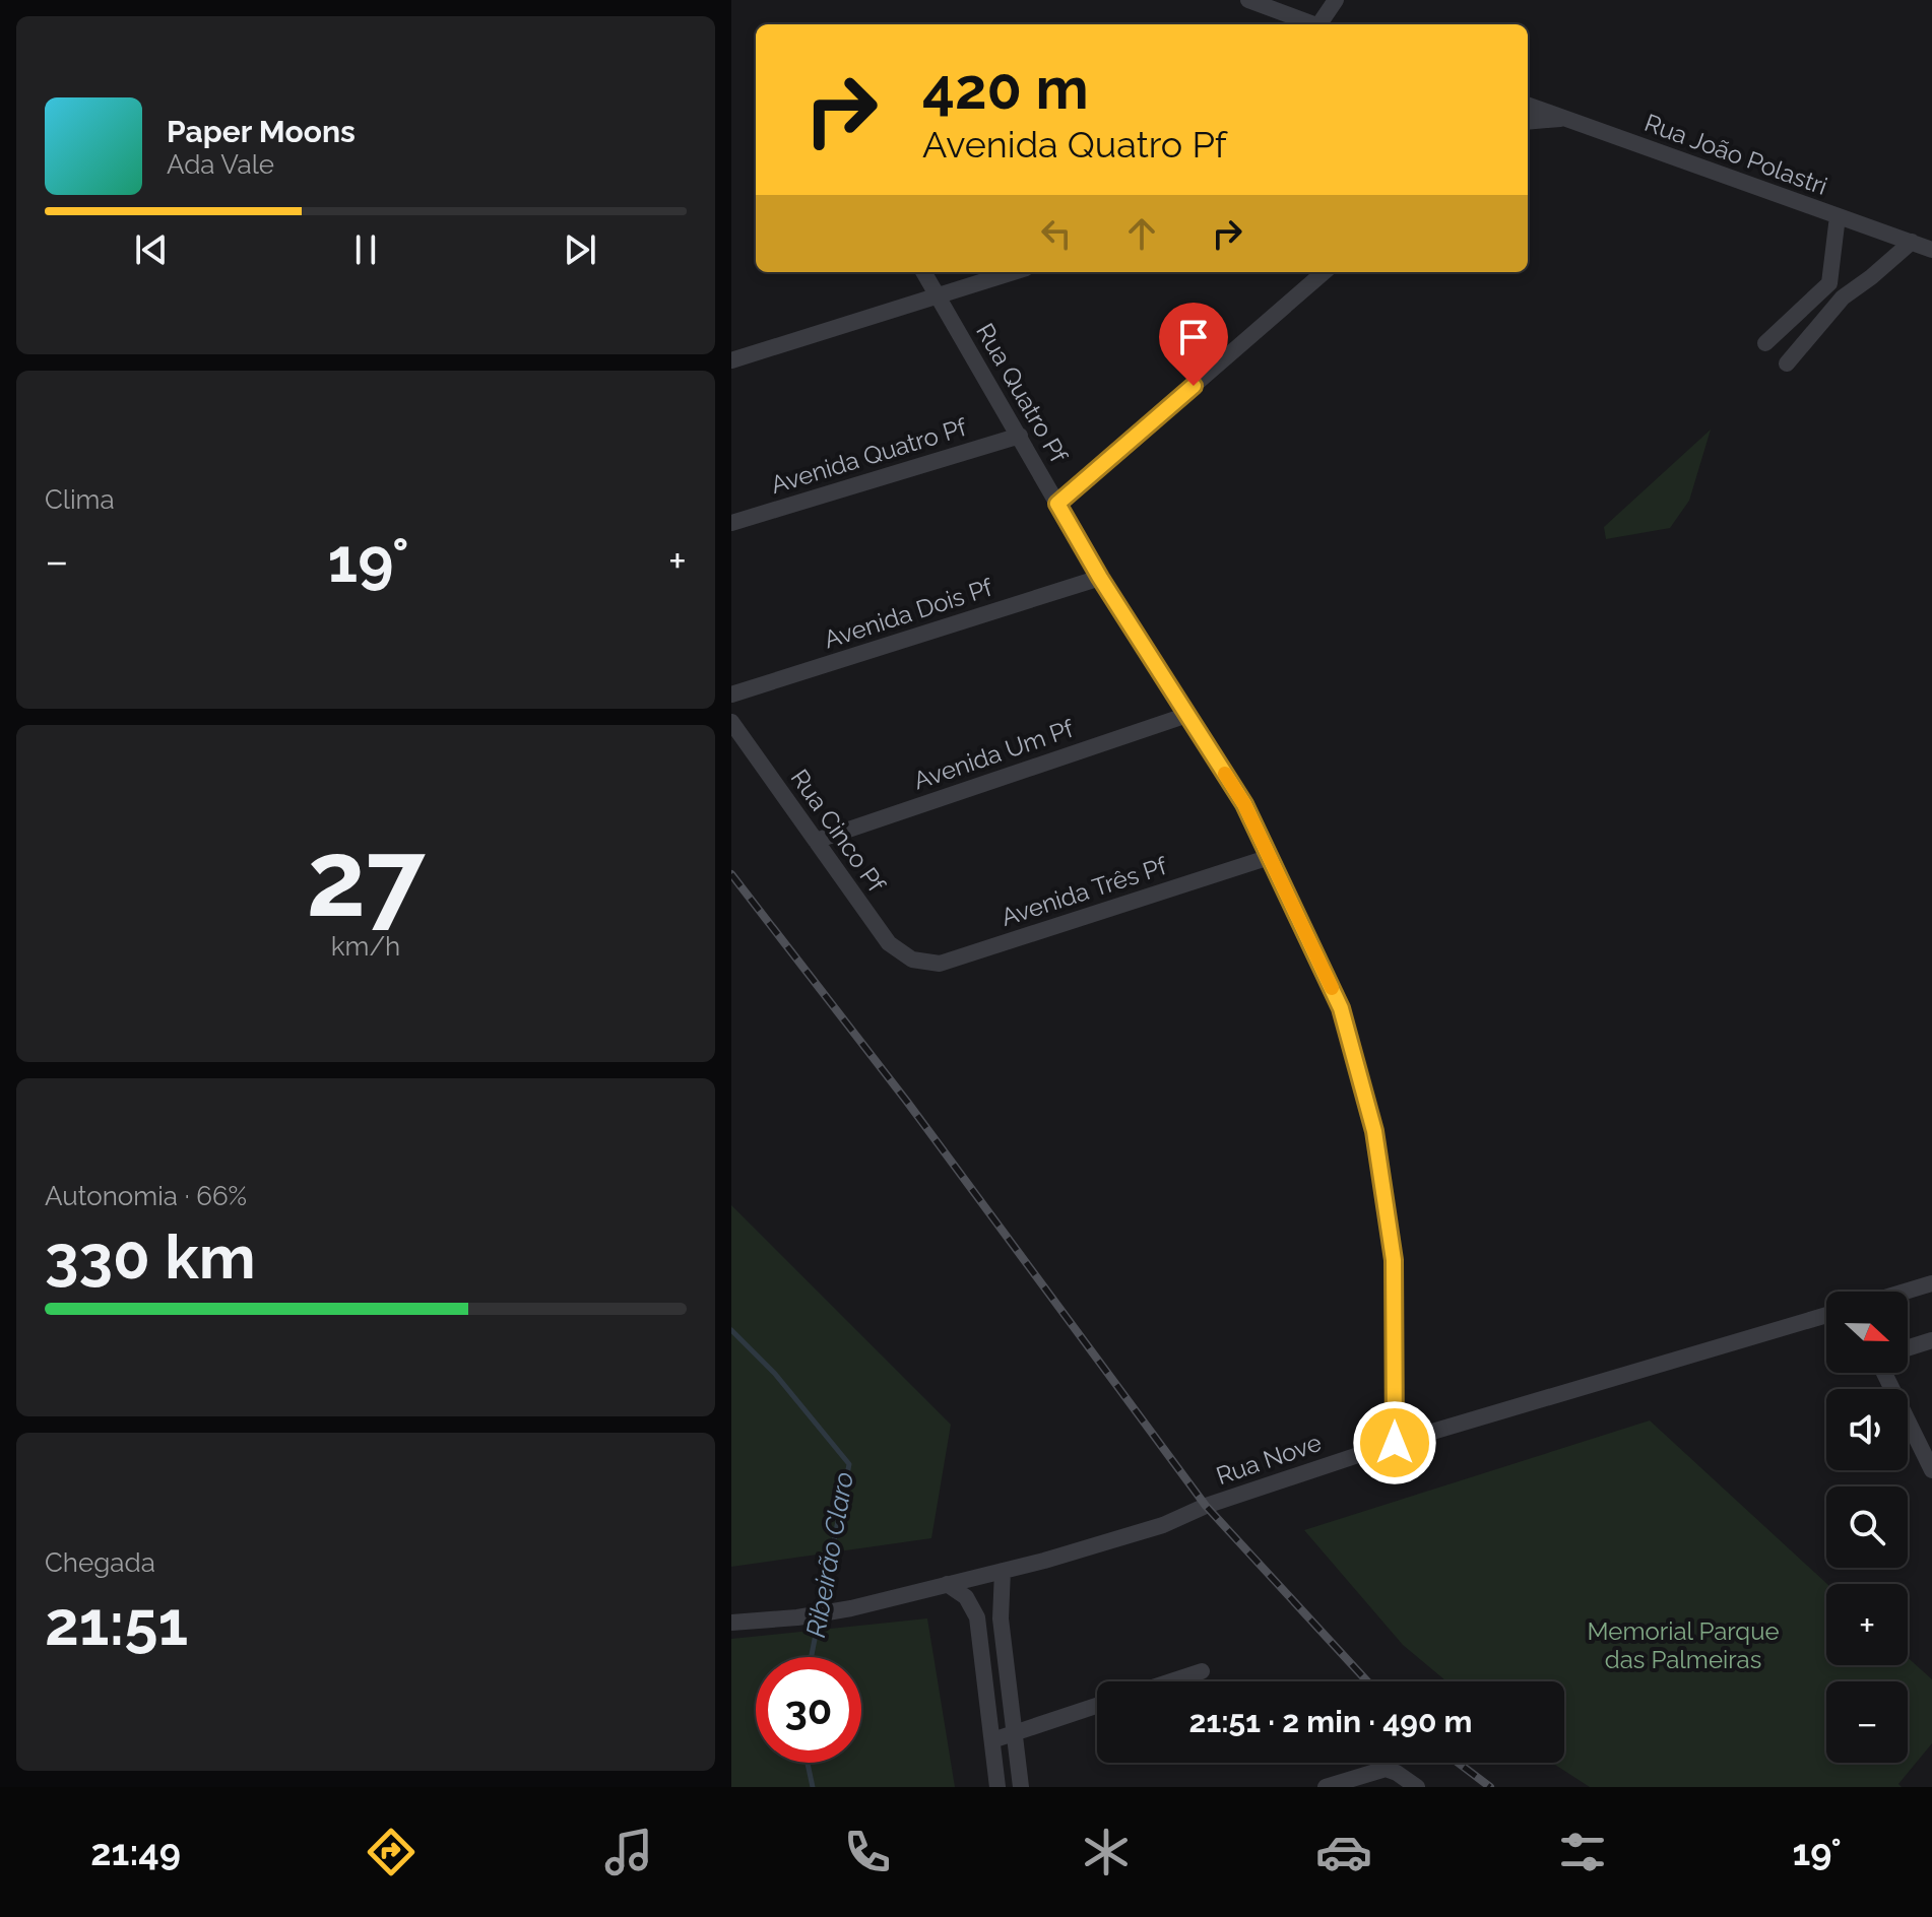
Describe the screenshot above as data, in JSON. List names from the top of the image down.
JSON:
{
  "streets": {
    "street": [
      "Rua João Polastri",
      "Rua Quatro Pf",
      "Avenida Quatro Pf",
      "Avenida Dois Pf",
      "Avenida Um Pf",
      "Rua Cinco Pf",
      "Avenida Três Pf",
      "Rua Nove"
    ]
  },
  "crossings": [
    ["Rua Quatro Pf", "Avenida Quatro Pf"],
    ["Rua Quatro Pf", "Avenida Dois Pf"],
    ["Rua Quatro Pf", "Avenida Um Pf"],
    ["Rua Quatro Pf", "Avenida Três Pf"],
    ["Rua Quatro Pf", "Rua Nove"],
    ["Avenida Um Pf", "Rua Cinco Pf"],
    ["Rua Cinco Pf", "Avenida Três Pf"]
  ],
  "water": ["Ribeirão Claro"],
  "parks": ["Memorial Parque das Palmeiras"],
  "north": "right",
  "page": {
    "turn": ["420 m", "Avenida Quatro Pf"],
    "song": ["Paper Moons", "Ada Vale"],
    "tile": [
      "Clima",
      ["27", "km/h"],
      ["Autonomia · 66%", "330 km"],
      ["Chegada", "21:51"]
    ],
    "heat": ["−", "19°", "+"],
    "map_buttons": ["+", "−"],
    "limit": "30",
    "trip": "21:51 · 2 min · 490 m",
    "tabs": ["21:49", "19°"]
  }
}
